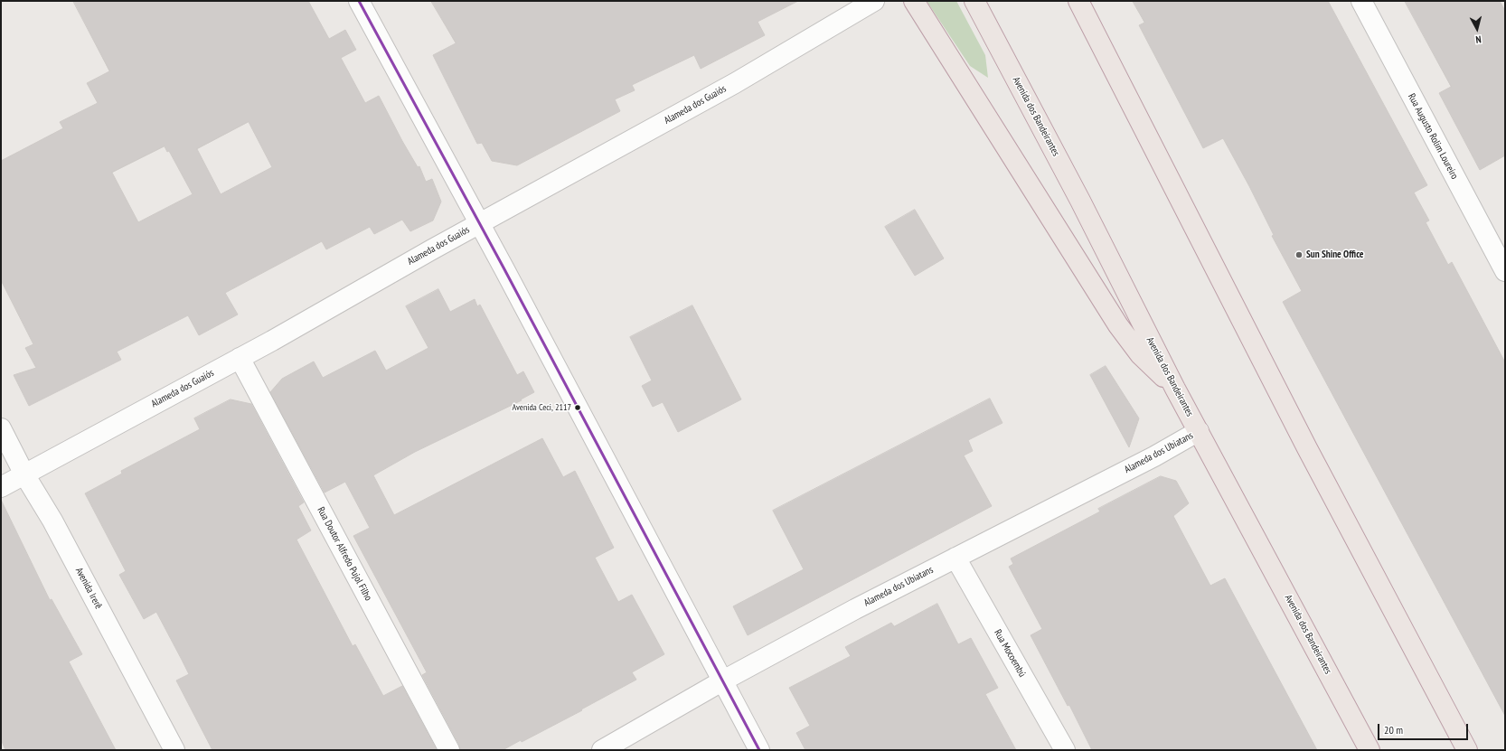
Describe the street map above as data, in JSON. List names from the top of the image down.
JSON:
{
  "streets": {
    "highway": ["Avenida dos Bandeirantes"],
    "street": [
      "Alameda dos Guaiós",
      "Rua Augusto Rolim Loureiro",
      "Alameda dos Ubiatans",
      "Rua Doutor Alfredo Pujol Filho",
      "Avenida Irerê",
      "Rua Mocoembú"
    ]
  },
  "crossings": [
    ["Alameda dos Guaiós", "Rua Doutor Alfredo Pujol Filho"],
    ["Alameda dos Guaiós", "Avenida Irerê"],
    ["Avenida dos Bandeirantes", "Alameda dos Ubiatans"],
    ["Alameda dos Ubiatans", "Rua Mocoembú"]
  ],
  "places": ["Sun Shine Office", "Avenida Ceci, 2117"],
  "scale_bar": "20 m",
  "north": "bottom"
}
